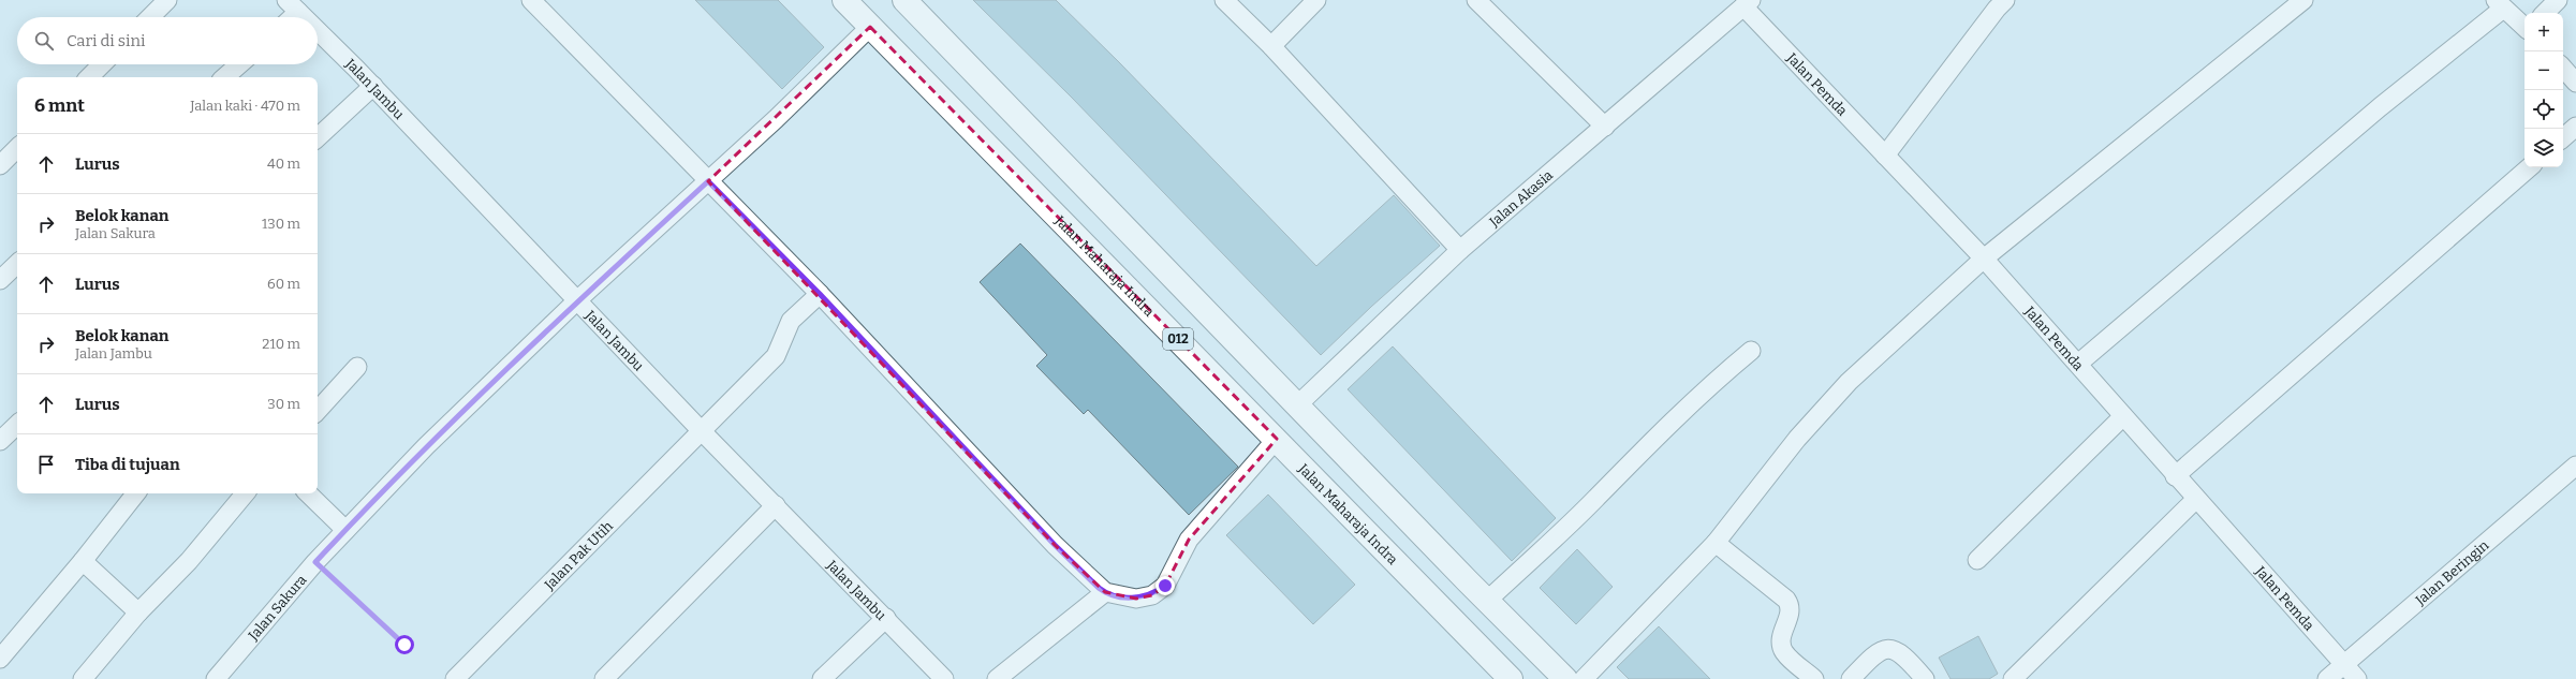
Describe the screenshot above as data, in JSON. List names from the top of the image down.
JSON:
{
  "streets": {
    "highway": ["Jalan Maharaja Indra", "012"],
    "street": [
      "Jalan Pemda",
      "Jalan Jambu",
      "Jalan Akasia",
      "Jalan Pak Utih",
      "Jalan Beringin",
      "Jalan Sakura"
    ]
  },
  "crossings": [
    ["Jalan Pemda", "Jalan Akasia"],
    ["Jalan Pemda", "Jalan Beringin"],
    ["Jalan Jambu", "Jalan Pak Utih"],
    ["Jalan Jambu", "Jalan Sakura"],
    ["Jalan Maharaja Indra", "Jalan Sakura"]
  ],
  "page": {
    "map_buttons": ["+", "−"],
    "search": "Cari di sini",
    "heading": ["6 mnt", "Jalan kaki · 470 m"],
    "list": [
      ["Lurus", "40 m"],
      ["Belok kanan", "Jalan Sakura", "130 m"],
      ["Lurus", "60 m"],
      ["Belok kanan", "Jalan Jambu", "210 m"],
      ["Lurus", "30 m"],
      "Tiba di tujuan"
    ]
  }
}
